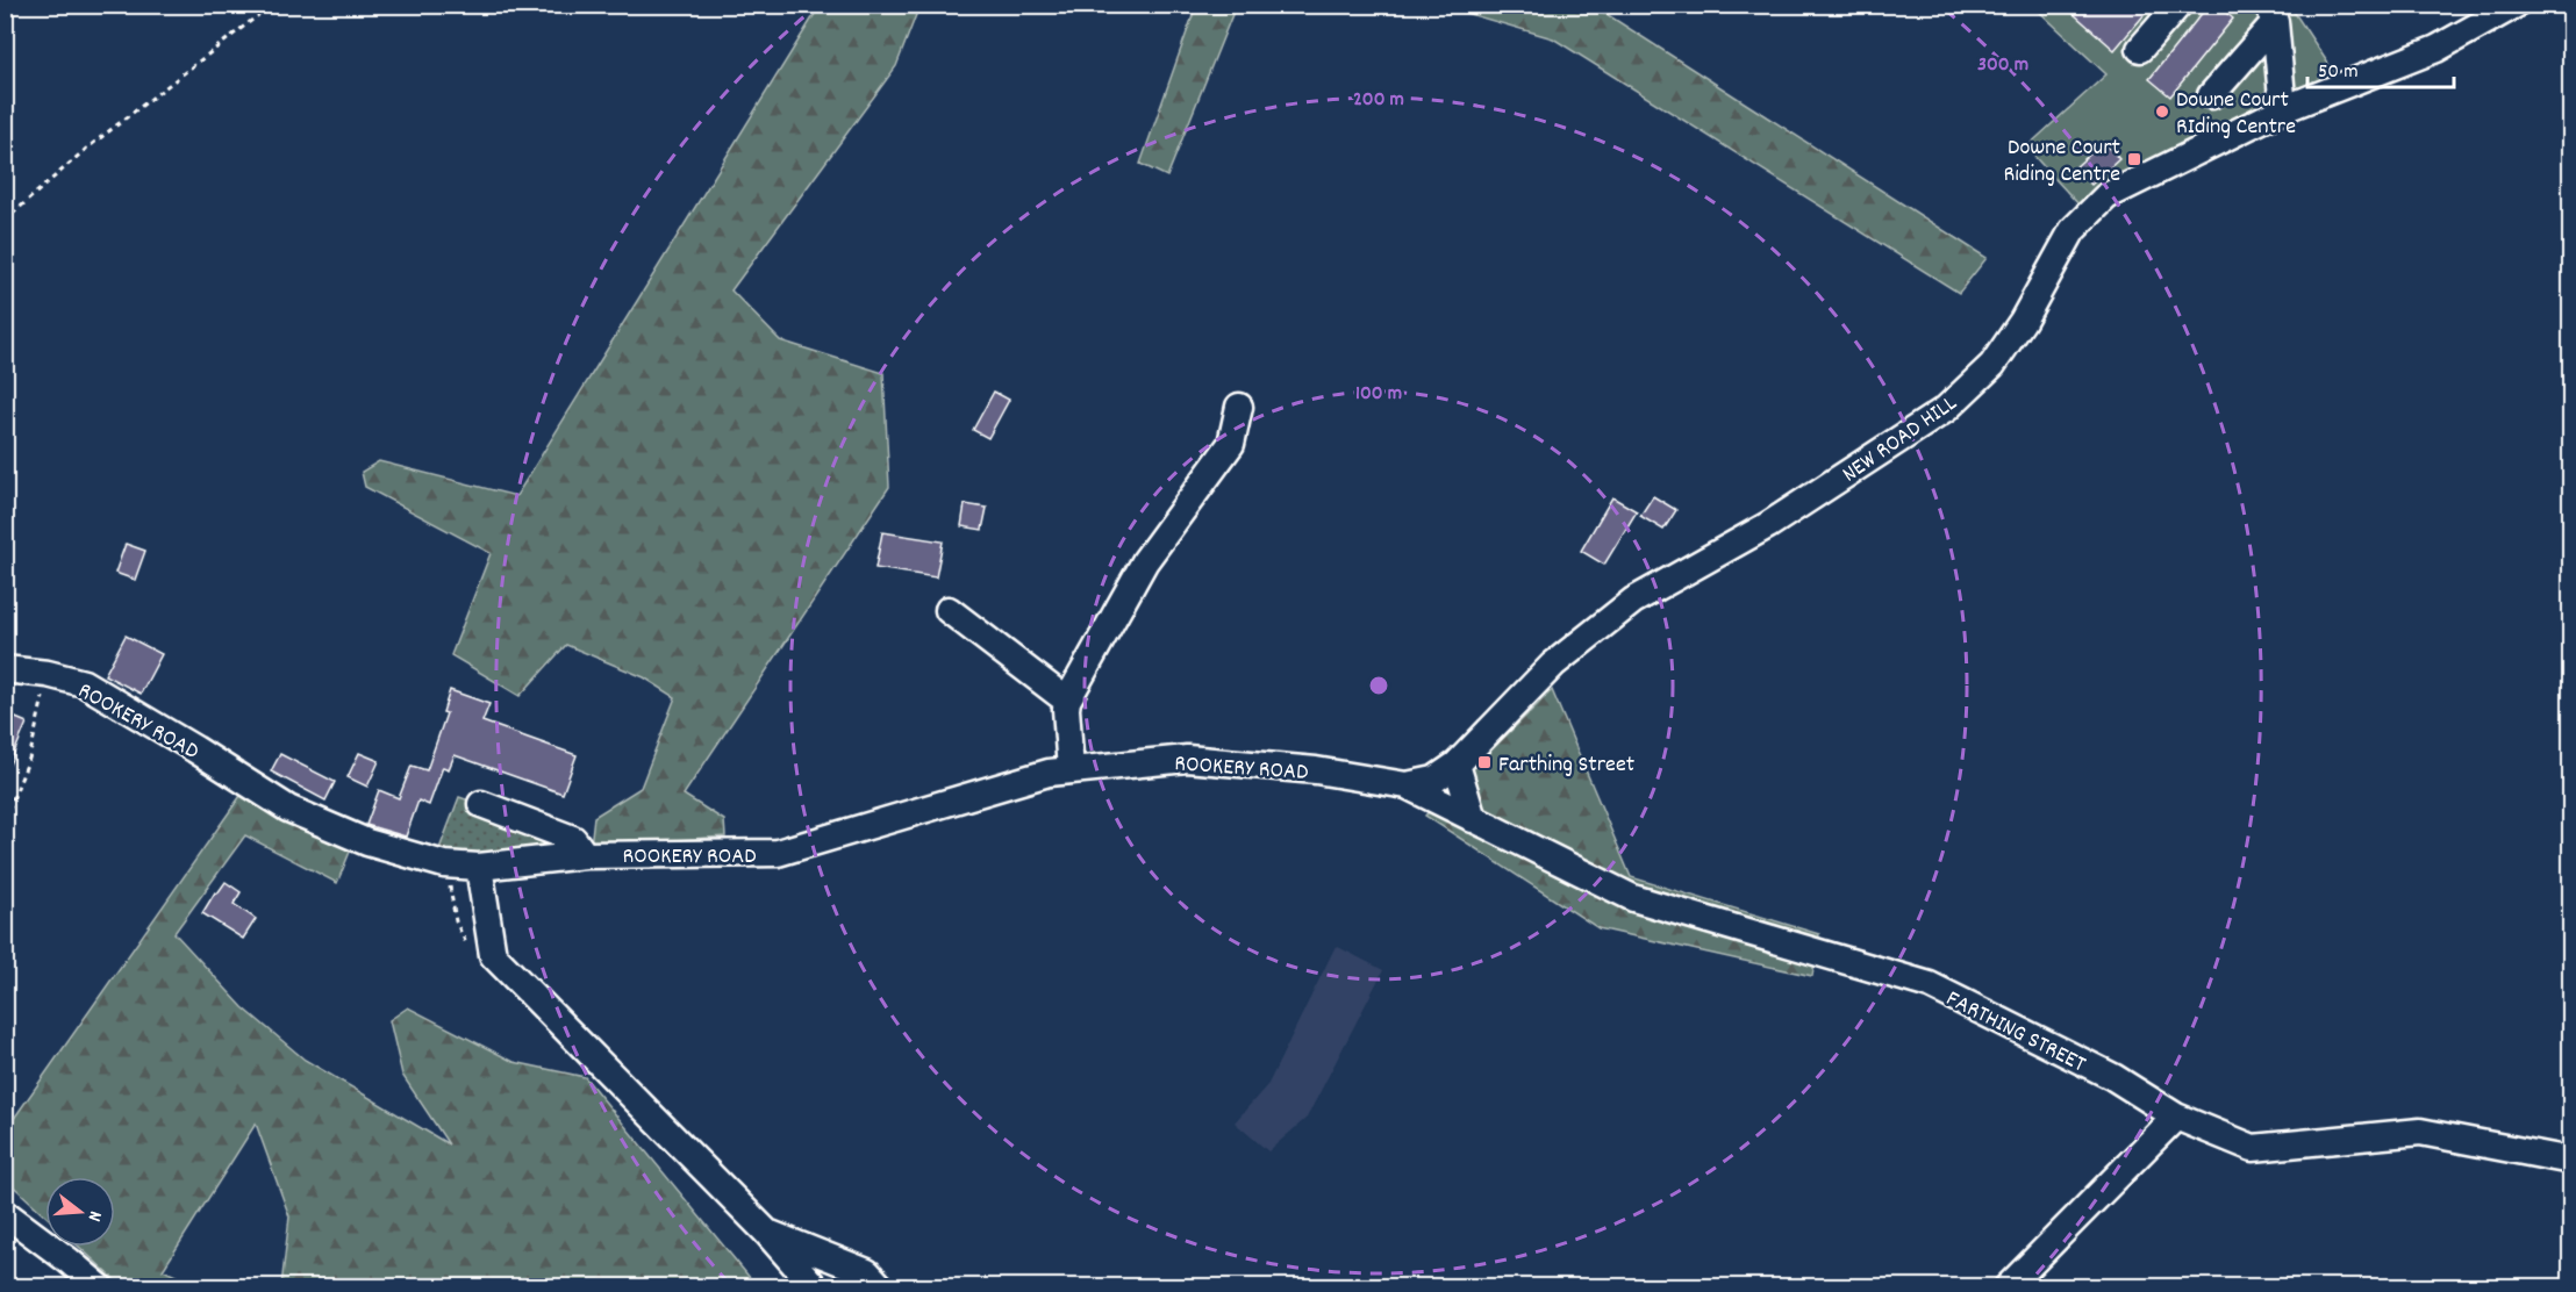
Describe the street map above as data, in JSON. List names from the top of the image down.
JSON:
{
  "streets": {
    "street": ["NEW ROAD HILL", "ROOKERY ROAD", "FARTHING STREET"]
  },
  "crossings": [
    ["NEW ROAD HILL", "ROOKERY ROAD"],
    ["NEW ROAD HILL", "FARTHING STREET"],
    ["ROOKERY ROAD", "FARTHING STREET"]
  ],
  "places": {
    "other": ["Downe Court RIding Centre"],
    "transit": ["Downe Court Riding Centre", "Farthing Street"]
  },
  "scale_bar": "50 m",
  "north": "right",
  "rings": ["300 m", "200 m", "100 m"]
}
